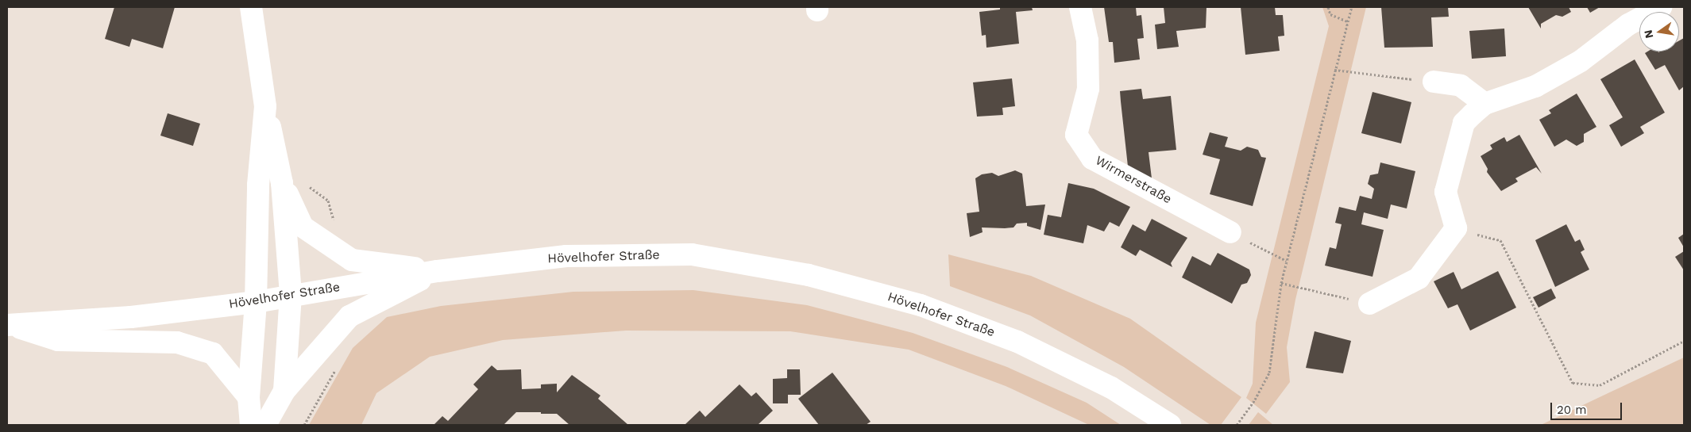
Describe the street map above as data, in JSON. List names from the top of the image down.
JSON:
{
  "streets": {
    "main road": ["Wirmerstraße", "Hövelhofer Straße"]
  },
  "scale_bar": "20 m",
  "north": "left"
}
